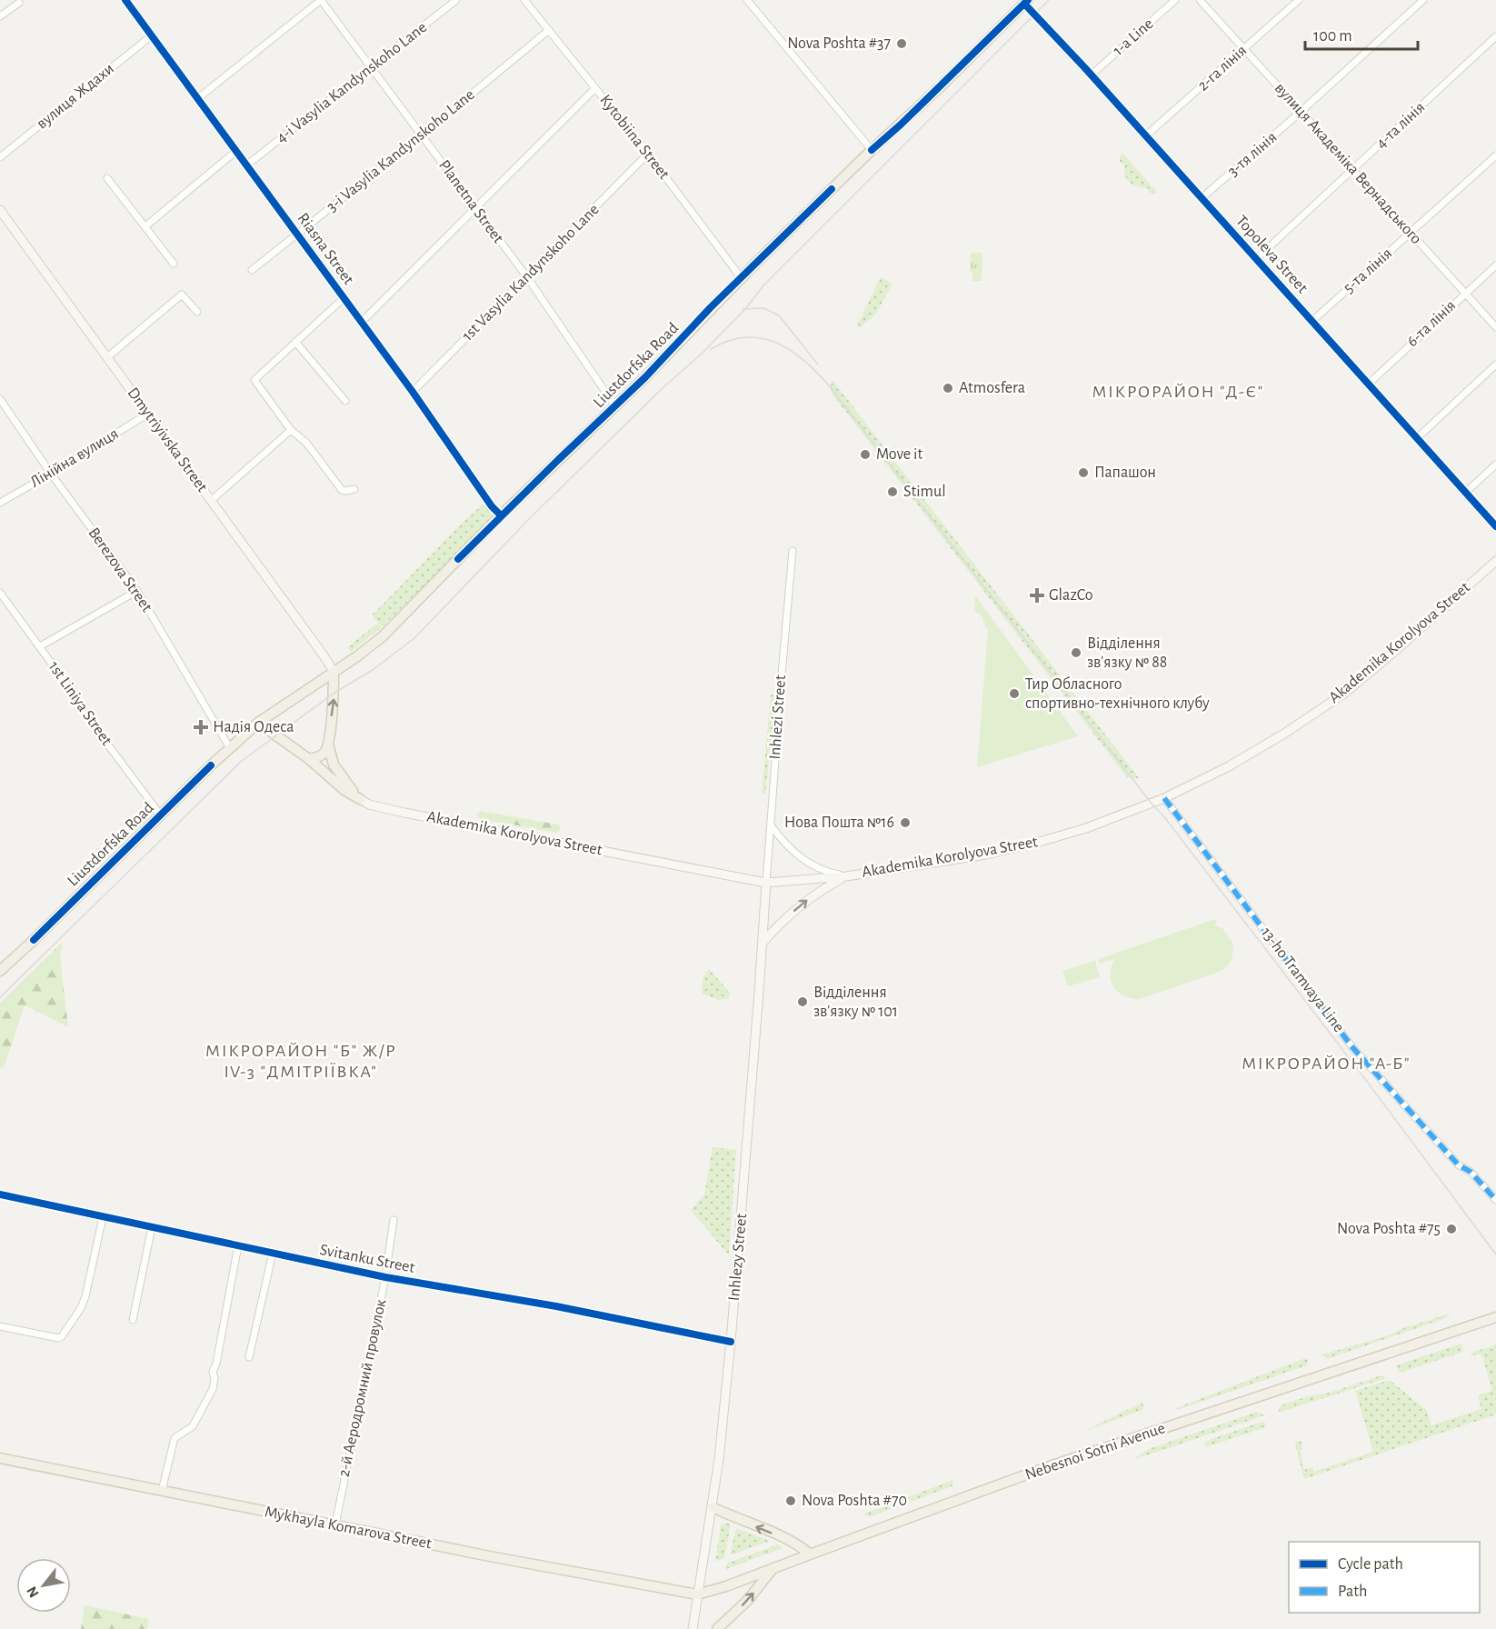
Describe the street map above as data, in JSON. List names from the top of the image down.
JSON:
{
  "streets": {
    "main road": [
      "Liustdorfska Road",
      "Dmytriyivska Street",
      "Akademika Korolyova Street",
      "Inhlezy Street",
      "Nebesnoi Sotni Avenue",
      "Mykhayla Komarova Street"
    ],
    "street": [
      "1-a Line",
      "2-га лінія",
      "4-i Vasylia Kandynskoho Lane",
      "вулиця Ждахи",
      "4-та лінія",
      "Kytobiina Street",
      "3-i Vasylia Kandynskoho Lane",
      "3-тя лінія",
      "вулиця Академіка Вернадського",
      "Planetna Street",
      "Riasna Street",
      "Topoleva Street",
      "5-та лінія",
      "1st Vasylia Kandynskoho Lane",
      "6-та лінія",
      "Лінійна вулиця",
      "Berezova Street",
      "1st Liniya Street",
      "Inhlezi Street",
      "13-ho Tramvaya Line",
      "Svitanku Street",
      "2-й Аеродромний провулок"
    ]
  },
  "crossings": [
    ["1-a Line", "Topoleva Street"],
    ["2-га лінія", "вулиця Академіка Вернадського"],
    ["2-га лінія", "Topoleva Street"],
    ["4-i Vasylia Kandynskoho Lane", "Planetna Street"],
    ["4-i Vasylia Kandynskoho Lane", "Riasna Street"],
    ["вулиця Ждахи", "Riasna Street"],
    ["4-та лінія", "вулиця Академіка Вернадського"],
    ["4-та лінія", "Topoleva Street"],
    ["Kytobiina Street", "3-i Vasylia Kandynskoho Lane"],
    ["Kytobiina Street", "1st Vasylia Kandynskoho Lane"],
    ["Kytobiina Street", "Liustdorfska Road"],
    ["3-i Vasylia Kandynskoho Lane", "Planetna Street"],
    ["3-i Vasylia Kandynskoho Lane", "Riasna Street"],
    ["3-тя лінія", "вулиця Академіка Вернадського"],
    ["3-тя лінія", "Topoleva Street"],
    ["вулиця Академіка Вернадського", "5-та лінія"],
    ["вулиця Академіка Вернадського", "6-та лінія"],
    ["Planetna Street", "1st Vasylia Kandynskoho Lane"],
    ["Planetna Street", "Liustdorfska Road"],
    ["Riasna Street", "1st Vasylia Kandynskoho Lane"],
    ["Riasna Street", "Liustdorfska Road"],
    ["Topoleva Street", "5-та лінія"],
    ["Topoleva Street", "6-та лінія"],
    ["Topoleva Street", "Liustdorfska Road"],
    ["Liustdorfska Road", "Dmytriyivska Street"],
    ["Liustdorfska Road", "Berezova Street"],
    ["Liustdorfska Road", "1st Liniya Street"],
    ["Dmytriyivska Street", "Лінійна вулиця"],
    ["Лінійна вулиця", "Berezova Street"],
    ["Akademika Korolyova Street", "Inhlezi Street"],
    ["Akademika Korolyova Street", "13-ho Tramvaya Line"],
    ["Akademika Korolyova Street", "Inhlezy Street"],
    ["Inhlezi Street", "Inhlezy Street"],
    ["Inhlezy Street", "Svitanku Street"],
    ["Inhlezy Street", "Nebesnoi Sotni Avenue"],
    ["Inhlezy Street", "Mykhayla Komarova Street"],
    ["Svitanku Street", "2-й Аеродромний провулок"],
    ["2-й Аеродромний провулок", "Mykhayla Komarova Street"],
    ["Nebesnoi Sotni Avenue", "Mykhayla Komarova Street"]
  ],
  "districts": ["МІКРОРАЙОН \"Д-Є\"", "МІКРОРАЙОН \"Б\" Ж/Р IV-3 \"ДМІТРІЇВКА\"", "МІКРОРАЙОН \"А-Б\""],
  "places": {
    "other": [
      "Nova Poshta #37",
      "Atmosfera",
      "Move it",
      "Папашон",
      "Stimul",
      "Відділення зв'язку № 88",
      "Тир Обласного спортивно-технічного клубу",
      "Нова Пошта №16",
      "Відділення зв'язку № 101",
      "Nova Poshta #75",
      "Nova Poshta #70"
    ],
    "health": ["GlazCo", "Надія Одеса"]
  },
  "legend": ["Cycle path", "Path"],
  "scale_bar": "100 m",
  "north": "bottom left"
}
